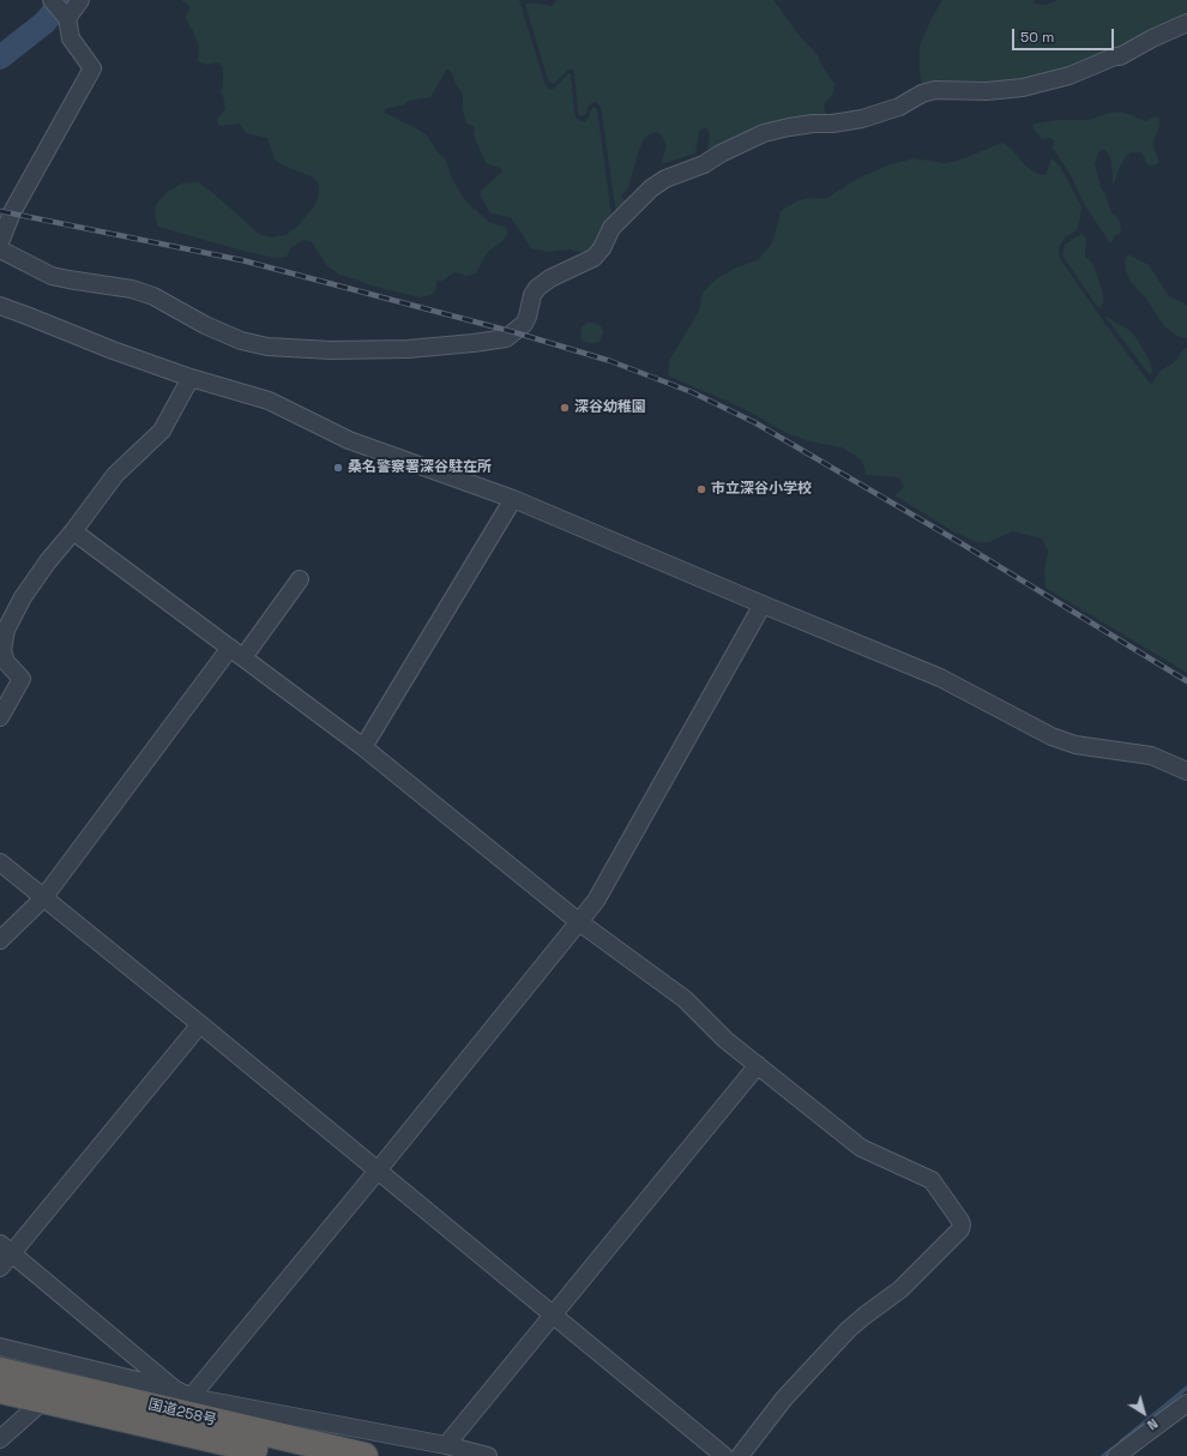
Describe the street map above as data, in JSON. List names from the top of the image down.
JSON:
{
  "streets": {
    "highway": ["国道258号"]
  },
  "places": ["深谷幼稚園", "桑名警察署深谷駐在所", "市立深谷小学校"],
  "scale_bar": "50 m",
  "north": "bottom right"
}
